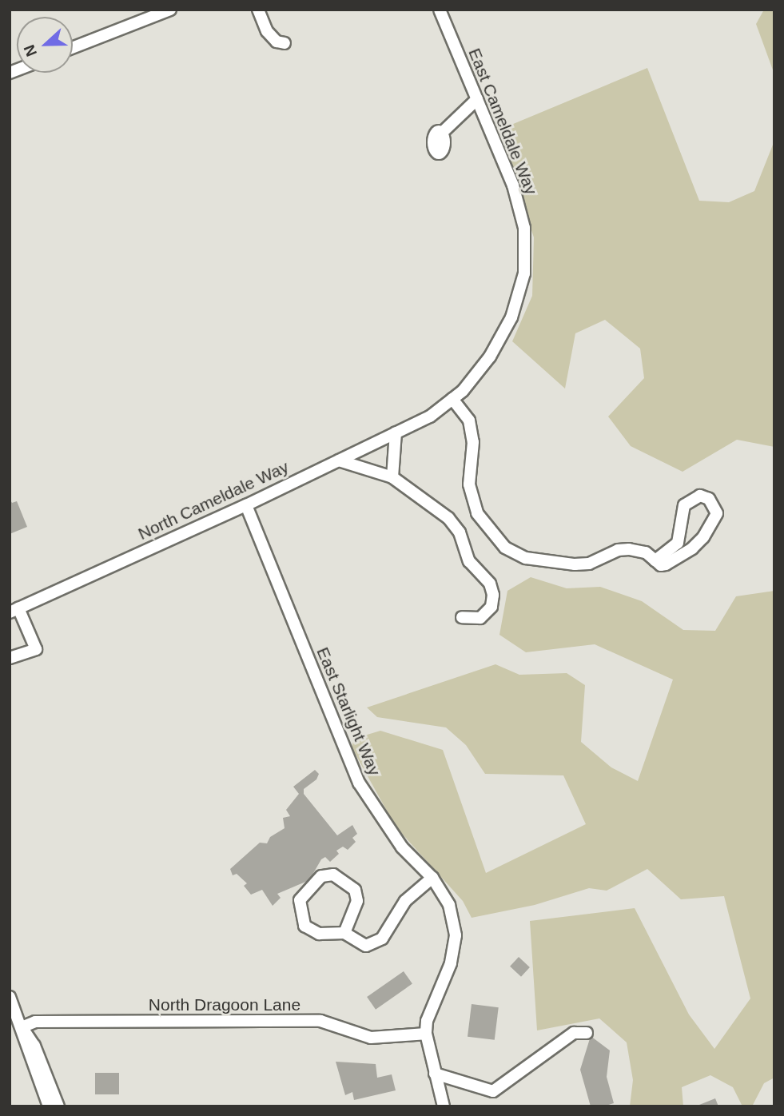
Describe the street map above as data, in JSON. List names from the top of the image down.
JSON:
{
  "streets": {
    "street": [
      "East Cameldale Way",
      "North Cameldale Way",
      "East Starlight Way",
      "North Dragoon Lane"
    ]
  },
  "crossings": [
    ["East Cameldale Way", "North Cameldale Way"],
    ["North Cameldale Way", "East Starlight Way"],
    ["East Starlight Way", "North Dragoon Lane"]
  ],
  "north": "left"
}
